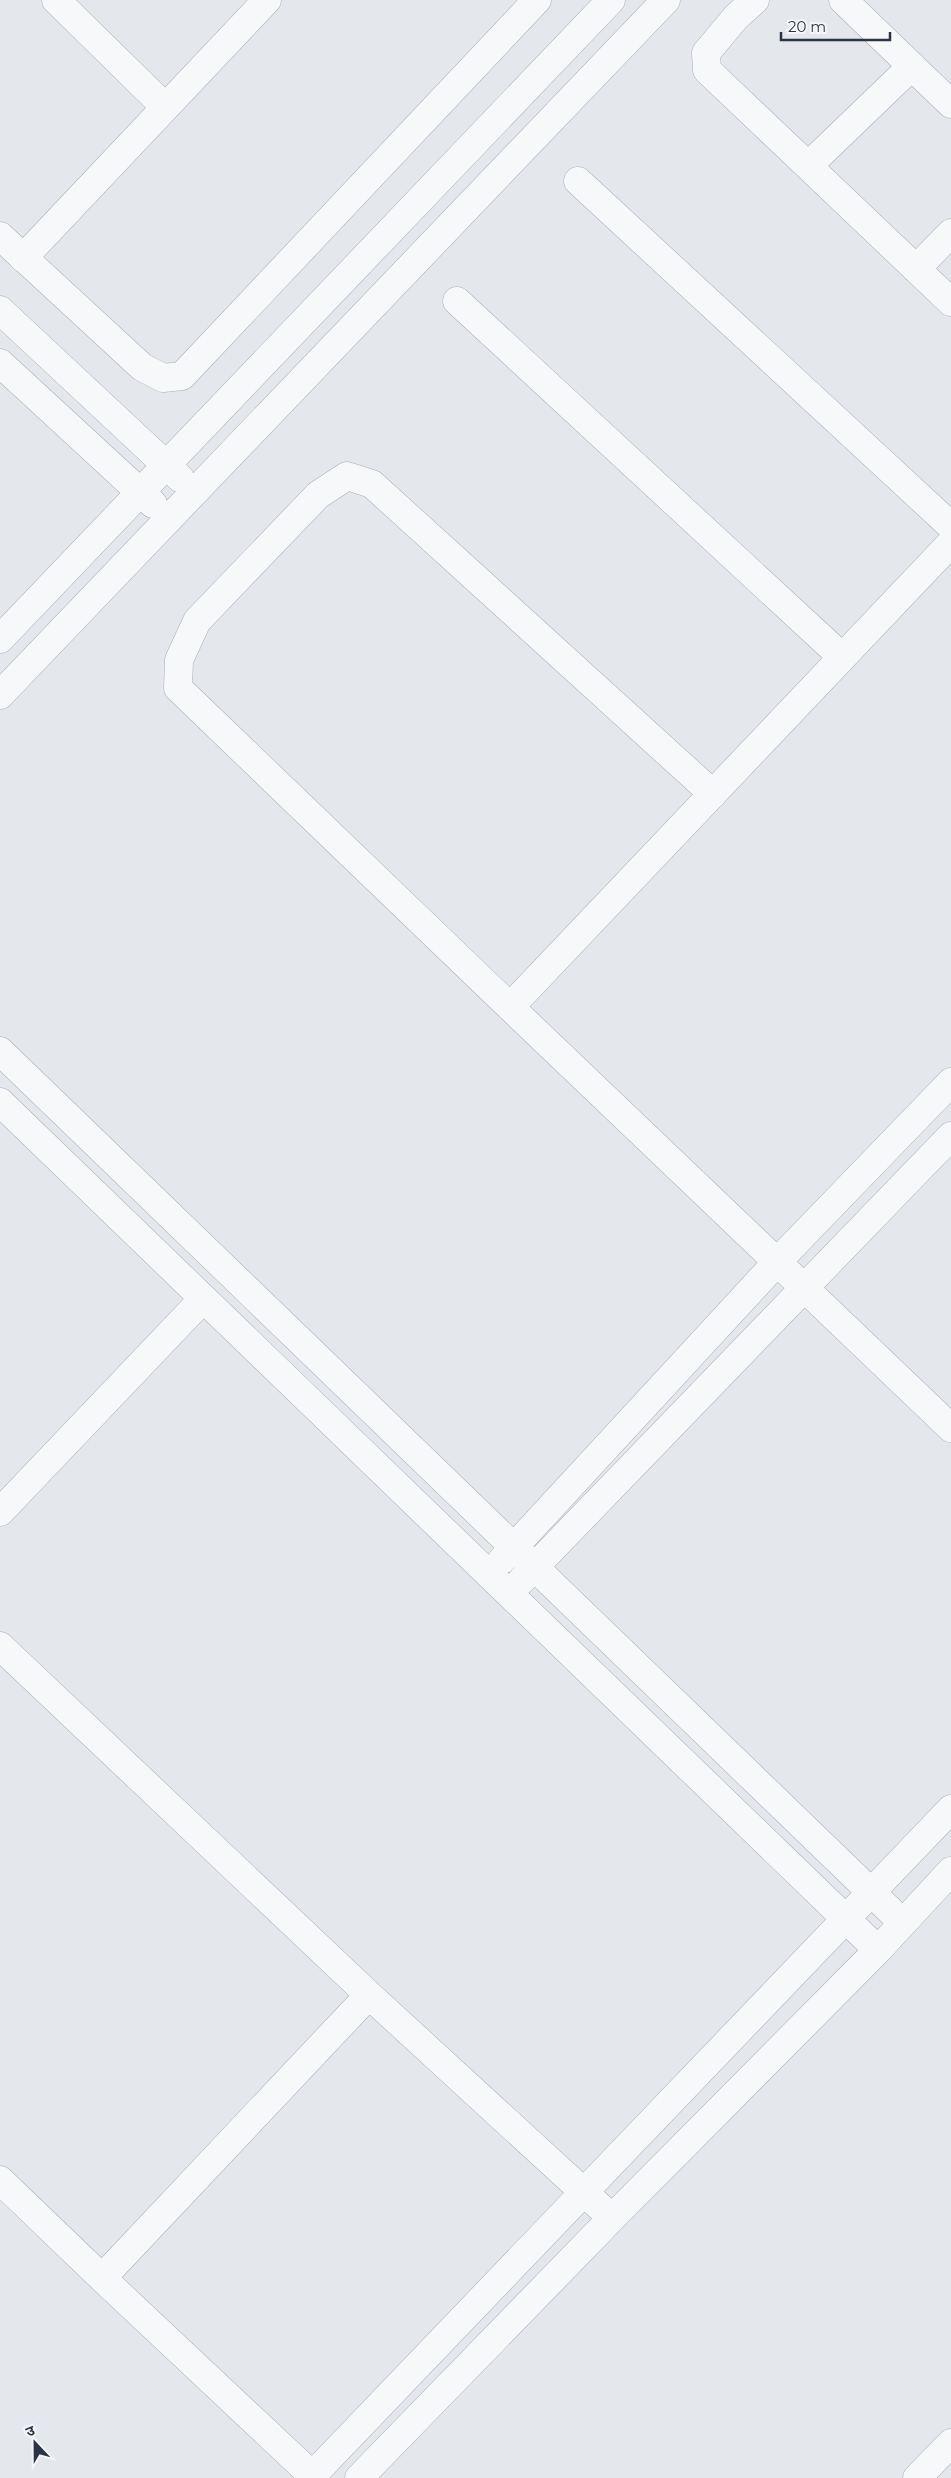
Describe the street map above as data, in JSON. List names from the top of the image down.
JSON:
{
  "scale_bar": "20 m",
  "north": "top"
}
